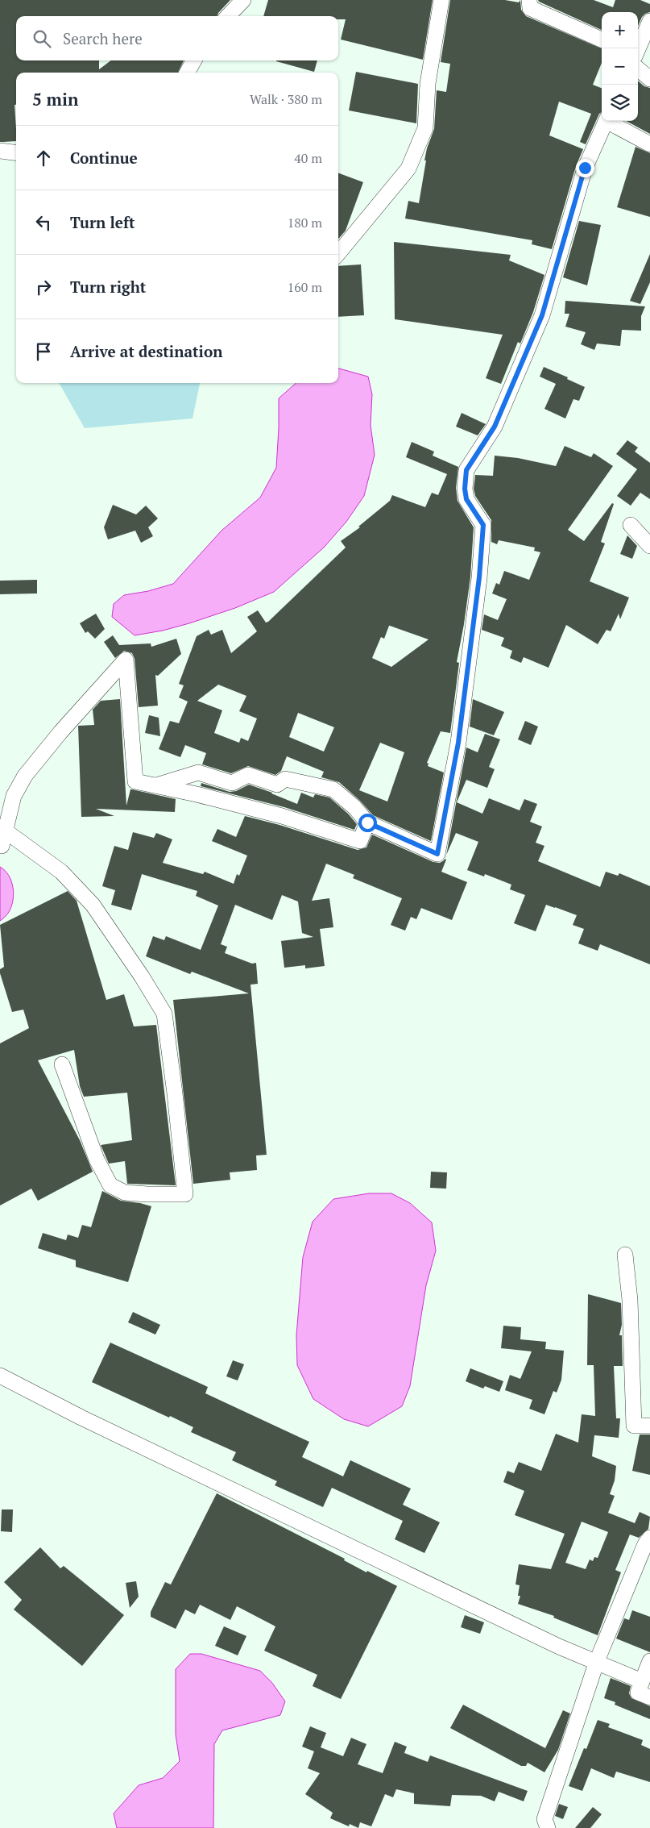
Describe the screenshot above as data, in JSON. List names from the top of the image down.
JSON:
{
  "page": {
    "map_buttons": ["+", "−"],
    "search": "Search here",
    "heading": ["5 min", "Walk · 380 m"],
    "list": [
      ["Continue", "40 m"],
      ["Turn left", "180 m"],
      ["Turn right", "160 m"],
      "Arrive at destination"
    ]
  }
}
